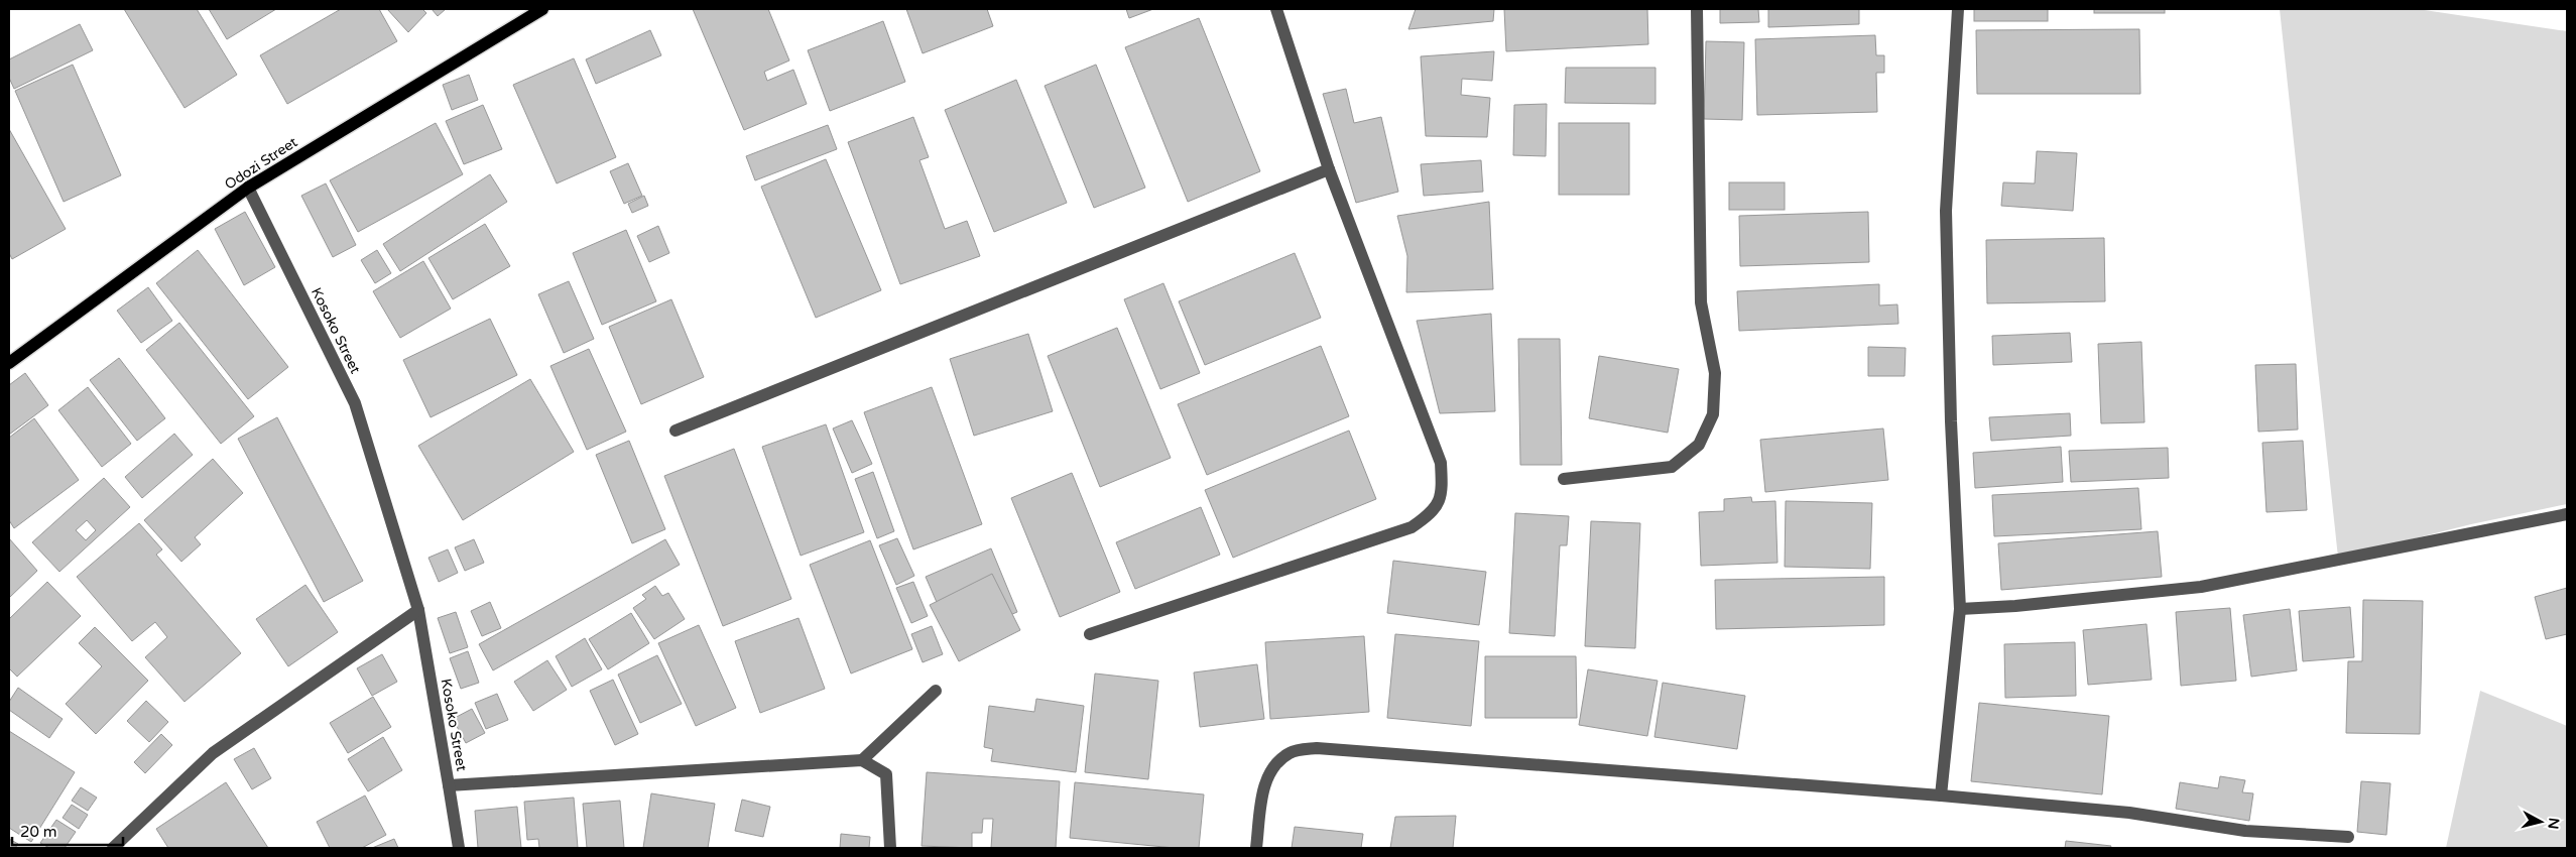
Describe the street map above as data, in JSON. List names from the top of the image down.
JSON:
{
  "streets": {
    "main road": ["Odozi Street"],
    "street": ["Kosoko Street"]
  },
  "crossings": [
    ["Odozi Street", "Kosoko Street"]
  ],
  "scale_bar": "20 m",
  "north": "right"
}
